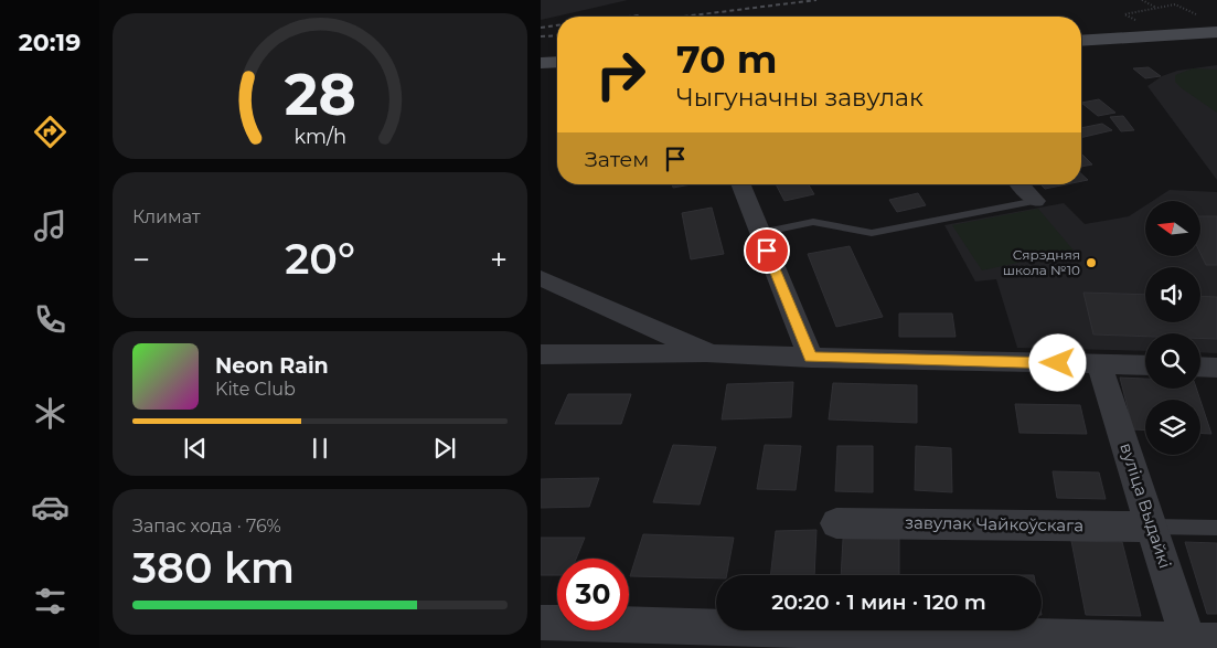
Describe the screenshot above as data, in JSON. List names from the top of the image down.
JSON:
{
  "streets": {
    "street": ["вуліца Выдайкі", "завулак Чайкоўскага"]
  },
  "crossings": [
    ["вуліца Выдайкі", "завулак Чайкоўскага"]
  ],
  "places": ["Сярэдняя школа №10"],
  "north": "left",
  "page": {
    "tabs": "20:19",
    "turn": ["70 m", "Чыгуначны завулак"],
    "then": "Затем",
    "tile": [
      "Климат",
      ["Запас хода · 76%", "380 km"]
    ],
    "heat": ["−", "20°", "+"],
    "song": ["Neon Rain", "Kite Club"],
    "limit": "30",
    "trip": "20:20 · 1 мин · 120 m",
    "gauge": ["28", "km/h"]
  }
}
